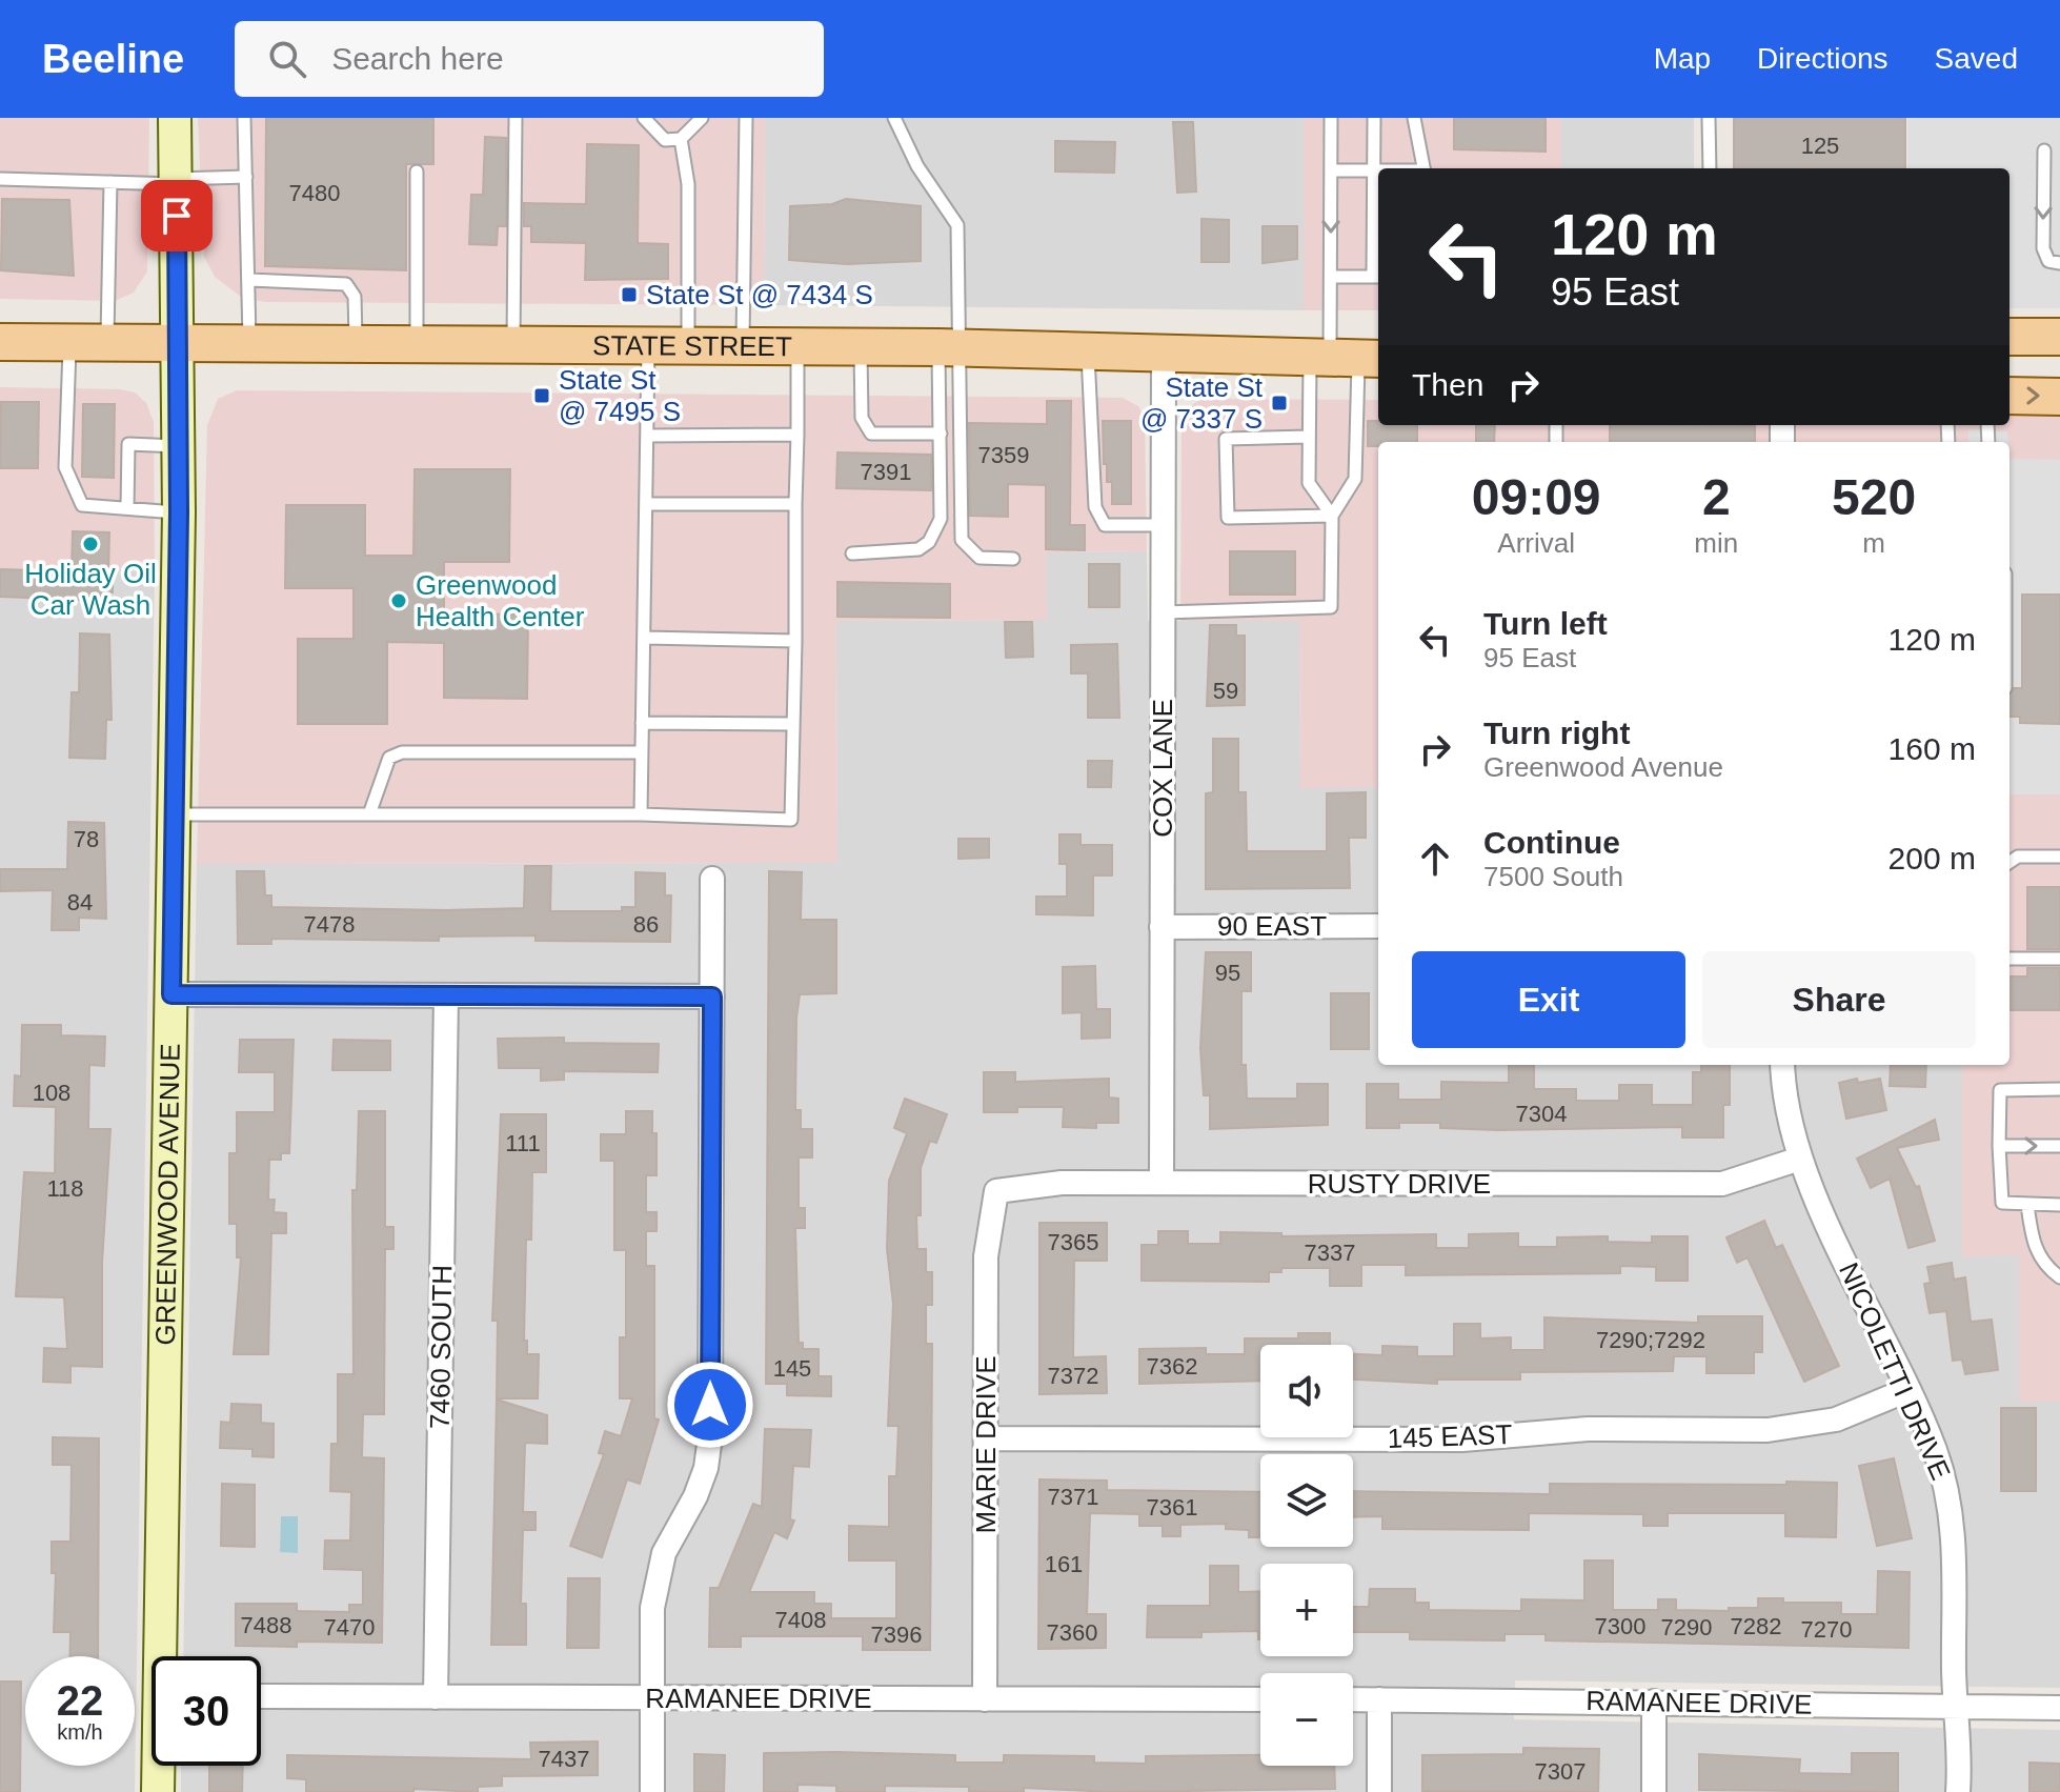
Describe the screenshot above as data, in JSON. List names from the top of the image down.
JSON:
{
  "streets": {
    "main road": ["STATE STREET"],
    "street": [
      "COX LANE",
      "90 EAST",
      "RUSTY DRIVE",
      "GREENWOOD AVENUE",
      "7460 SOUTH",
      "NICOLETTI DRIVE",
      "145 EAST",
      "MARIE DRIVE",
      "RAMANEE DRIVE"
    ]
  },
  "crossings": [
    ["STATE STREET", "COX LANE"],
    ["STATE STREET", "GREENWOOD AVENUE"],
    ["COX LANE", "90 EAST"],
    ["COX LANE", "RUSTY DRIVE"],
    ["RUSTY DRIVE", "NICOLETTI DRIVE"],
    ["RUSTY DRIVE", "MARIE DRIVE"],
    ["7460 SOUTH", "RAMANEE DRIVE"],
    ["NICOLETTI DRIVE", "145 EAST"],
    ["NICOLETTI DRIVE", "RAMANEE DRIVE"],
    ["145 EAST", "MARIE DRIVE"],
    ["MARIE DRIVE", "RAMANEE DRIVE"]
  ],
  "places": {
    "transit": ["State St @ 7434 S", "State St @ 7495 S", "State St @ 7337 S"],
    "other": ["Holiday Oil Car Wash", "Greenwood Health Center"]
  },
  "house_numbers": [
    "125",
    "7480",
    "7359",
    "7391",
    "59",
    "78",
    "84",
    "7478",
    "86",
    "95",
    "108",
    "7304",
    "111",
    "118",
    "7365",
    "7337",
    "7290;7292",
    "7362",
    "145",
    "7372",
    "7371",
    "7361",
    "161",
    "7408",
    "7488",
    "7300",
    "7282",
    "7470",
    "7290",
    "7270",
    "7360",
    "7396",
    "7437",
    "7307"
  ],
  "page": {
    "header": "Beeline",
    "search": "Search here",
    "nav": ["Map", "Directions", "Saved"],
    "turn": ["120 m", "95 East"],
    "then": "Then",
    "eta": [
      "09:09",
      "Arrival",
      "2",
      "min",
      "520",
      "m"
    ],
    "list": [
      {
        "name": "Turn left",
        "note": "95 East",
        "value": "120 m"
      },
      {
        "name": "Turn right",
        "note": "Greenwood Avenue",
        "value": "160 m"
      },
      {
        "name": "Continue",
        "note": "7500 South",
        "value": "200 m"
      }
    ],
    "buttons": ["Exit", "Share"],
    "map_buttons": ["+", "−"],
    "speed": "22 km/h",
    "limit": "30"
  }
}
